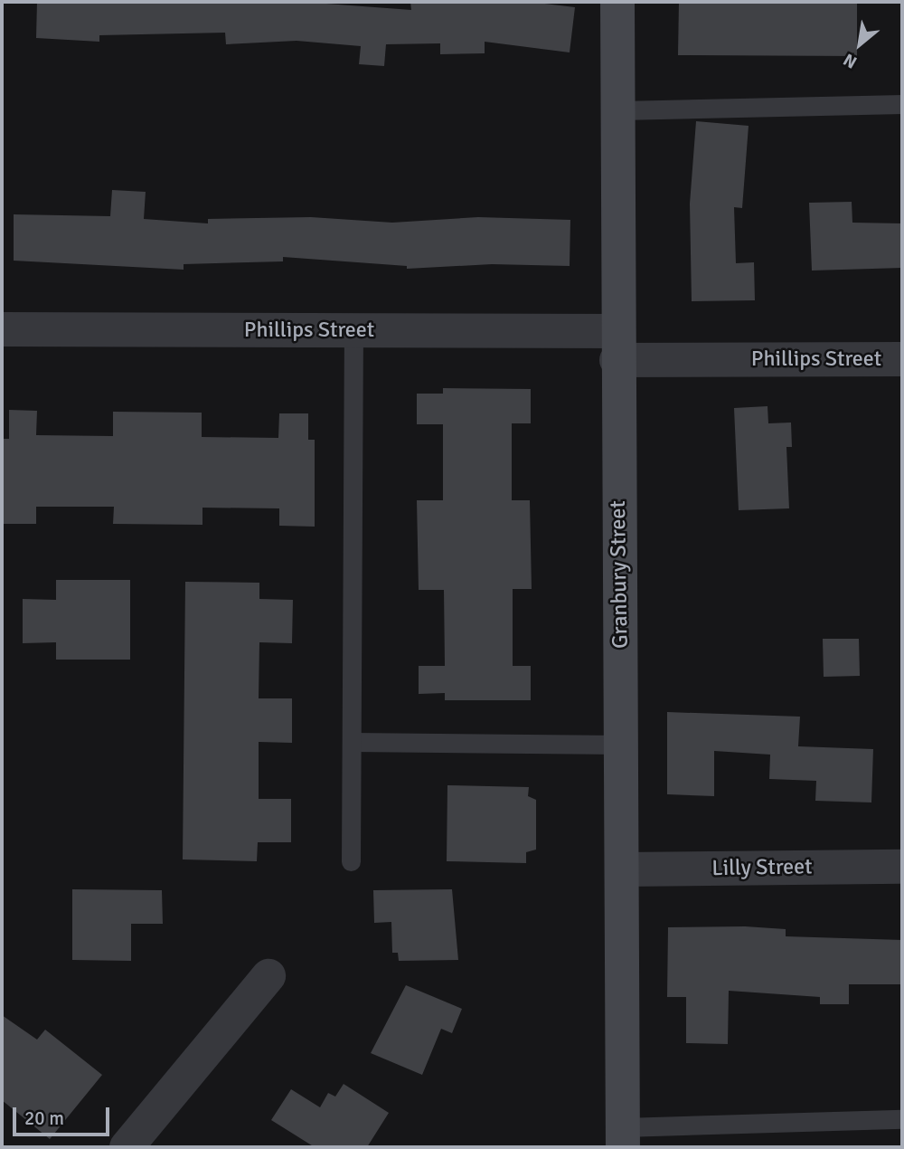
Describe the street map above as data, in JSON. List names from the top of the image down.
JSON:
{
  "streets": {
    "street": ["Phillips Street", "Granbury Street", "Lilly Street"]
  },
  "crossings": [
    ["Phillips Street", "Granbury Street"],
    ["Granbury Street", "Lilly Street"]
  ],
  "scale_bar": "20 m",
  "north": "bottom left"
}
